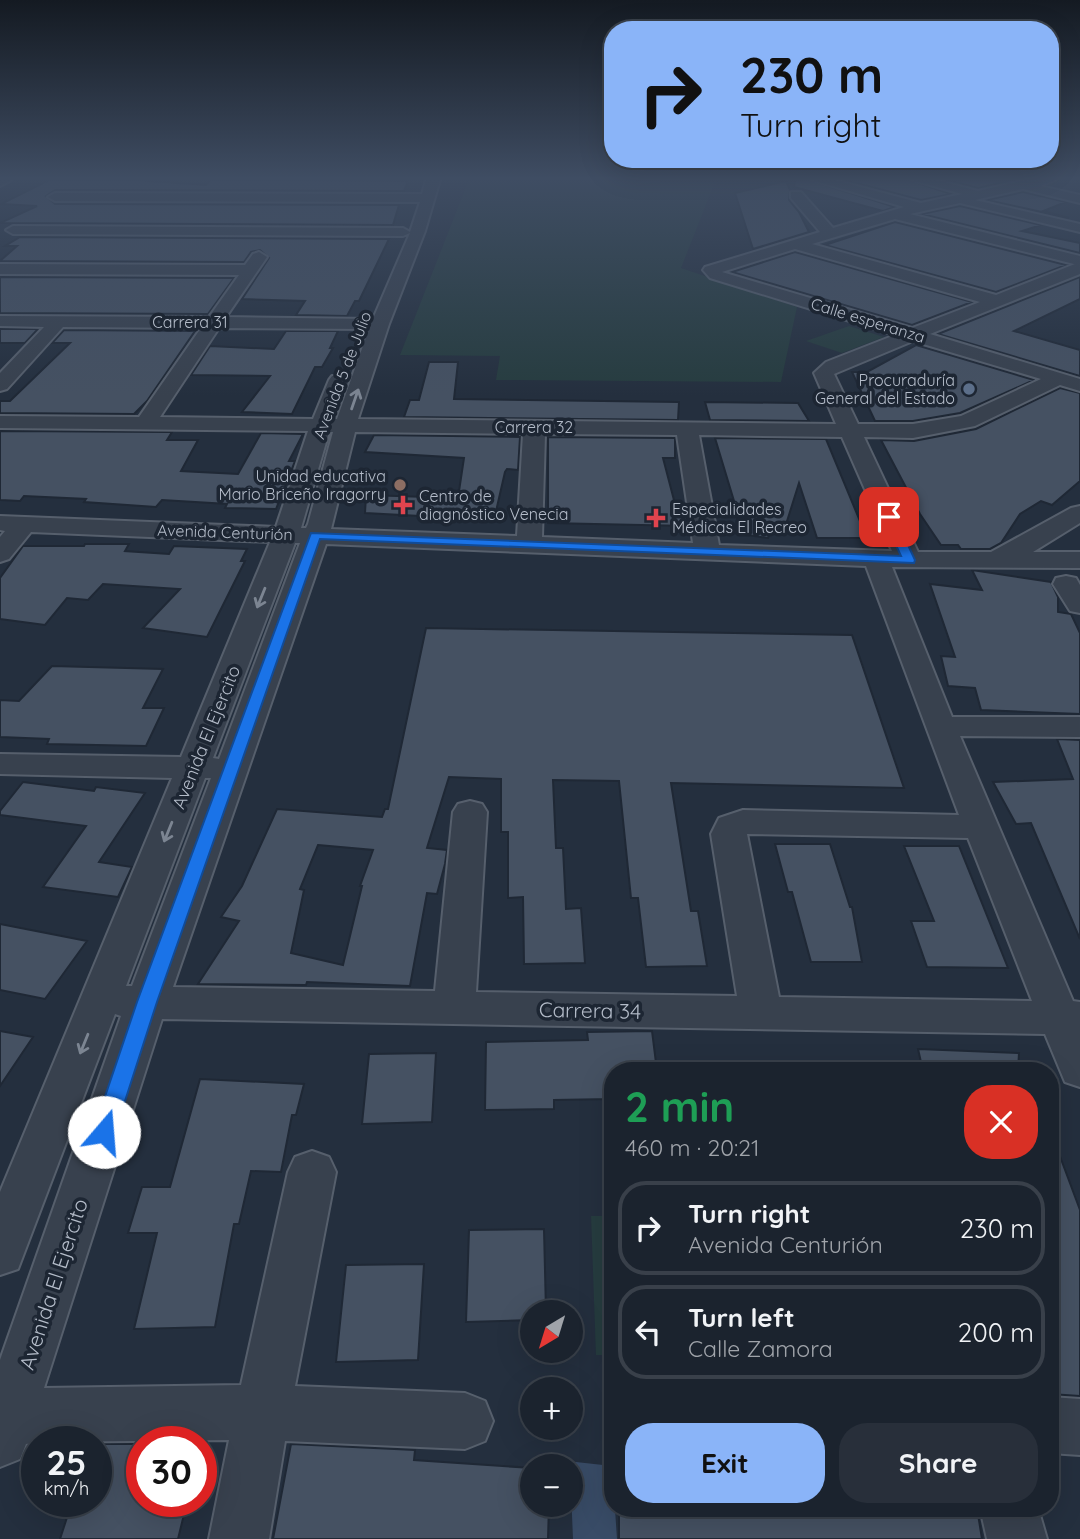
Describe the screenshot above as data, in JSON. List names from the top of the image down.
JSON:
{
  "streets": {
    "street": [
      "Calle esperanza",
      "Carrera 31",
      "Avenida 5 de Julio",
      "Carrera 32",
      "Avenida Centurión",
      "Avenida El Ejercito",
      "Carrera 34"
    ]
  },
  "crossings": [
    ["Calle esperanza", "Carrera 32"],
    ["Carrera 31", "Avenida 5 de Julio"],
    ["Avenida 5 de Julio", "Carrera 32"],
    ["Avenida 5 de Julio", "Avenida Centurión"],
    ["Avenida 5 de Julio", "Avenida El Ejercito"],
    ["Avenida Centurión", "Avenida El Ejercito"],
    ["Avenida El Ejercito", "Carrera 34"]
  ],
  "places": {
    "other": ["Procuraduría General del Estado", "Unidad educativa Mario Briceño Iragorry"],
    "health": ["Centro de diagnóstico Venecia", "Especialidades Médicas El Recreo"]
  },
  "north": "bottom left",
  "page": {
    "turn": ["230 m", "Turn right"],
    "heading": ["2 min", "460 m · 20:21"],
    "list": [
      {
        "name": "Turn right",
        "note": "Avenida Centurión",
        "value": "230 m"
      },
      {
        "name": "Turn left",
        "note": "Calle Zamora",
        "value": "200 m"
      }
    ],
    "map_buttons": ["+", "−"],
    "buttons": ["Exit", "Share"],
    "speed": "25 km/h",
    "limit": "30"
  }
}
